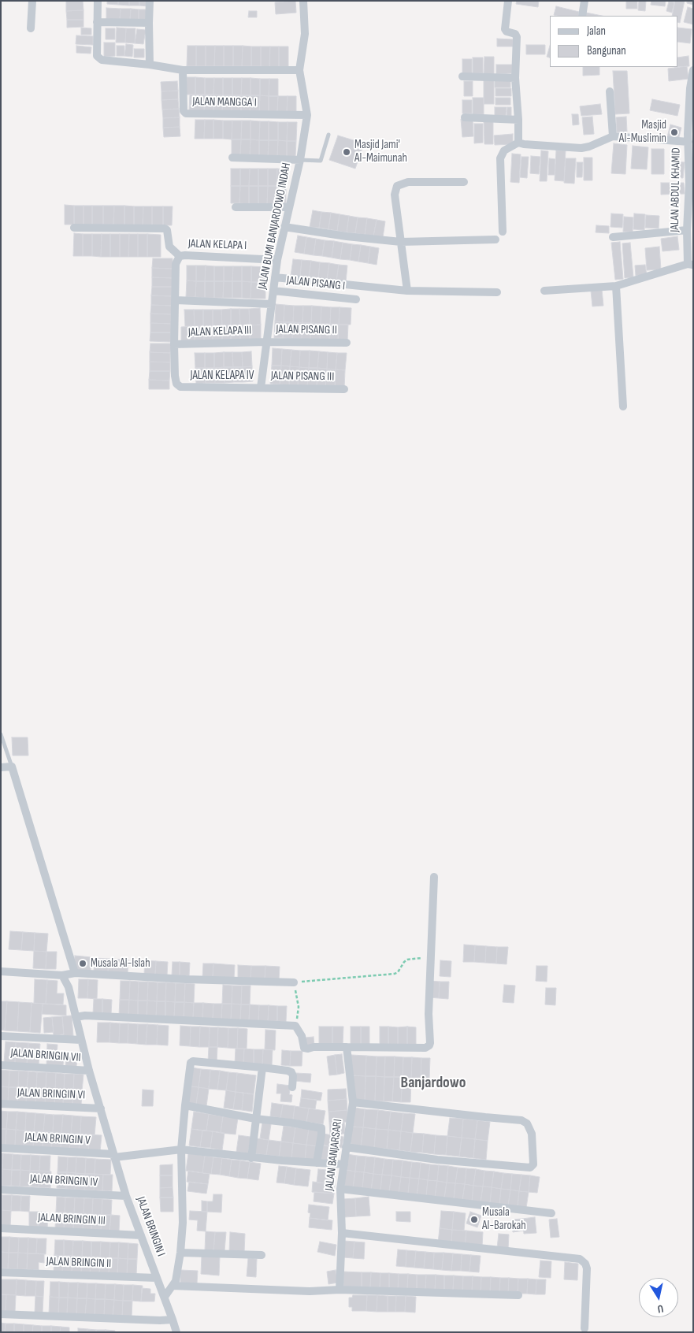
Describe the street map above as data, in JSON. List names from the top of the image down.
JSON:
{
  "streets": {
    "street": [
      "JALAN MANGGA I",
      "JALAN ABDUL KHAMID",
      "JALAN BUMI BANJARDOWO INDAH",
      "JALAN KELAPA I",
      "JALAN PISANG I",
      "JALAN PISANG II",
      "JALAN KELAPA III",
      "JALAN KELAPA IV",
      "JALAN PISANG III",
      "JALAN BRINGIN VII",
      "JALAN BRINGIN VI",
      "JALAN BRINGIN V",
      "JALAN BANJARSARI",
      "JALAN BRINGIN IV",
      "JALAN BRINGIN III",
      "JALAN BRINGIN I",
      "JALAN BRINGIN II"
    ]
  },
  "crossings": [
    ["JALAN MANGGA I", "JALAN BUMI BANJARDOWO INDAH"],
    ["JALAN BUMI BANJARDOWO INDAH", "JALAN KELAPA I"],
    ["JALAN BUMI BANJARDOWO INDAH", "JALAN PISANG I"],
    ["JALAN BUMI BANJARDOWO INDAH", "JALAN PISANG II"],
    ["JALAN BUMI BANJARDOWO INDAH", "JALAN KELAPA III"],
    ["JALAN BUMI BANJARDOWO INDAH", "JALAN KELAPA IV"],
    ["JALAN BUMI BANJARDOWO INDAH", "JALAN PISANG III"],
    ["JALAN PISANG II", "JALAN KELAPA III"],
    ["JALAN KELAPA III", "JALAN KELAPA IV"],
    ["JALAN KELAPA IV", "JALAN PISANG III"],
    ["JALAN BRINGIN VII", "JALAN BRINGIN I"],
    ["JALAN BRINGIN VI", "JALAN BRINGIN I"],
    ["JALAN BRINGIN V", "JALAN BANJARSARI"],
    ["JALAN BRINGIN V", "JALAN BRINGIN I"],
    ["JALAN BRINGIN IV", "JALAN BRINGIN I"],
    ["JALAN BRINGIN III", "JALAN BRINGIN I"],
    ["JALAN BRINGIN I", "JALAN BRINGIN II"]
  ],
  "districts": ["Banjardowo"],
  "places": [
    "Masjid Al-Muslimin",
    "Masjid Jami' Al-Maimunah",
    "Musala Al-Islah",
    "Musala Al-Barokah"
  ],
  "legend": ["Jalan", "Bangunan"],
  "north": "bottom"
}
